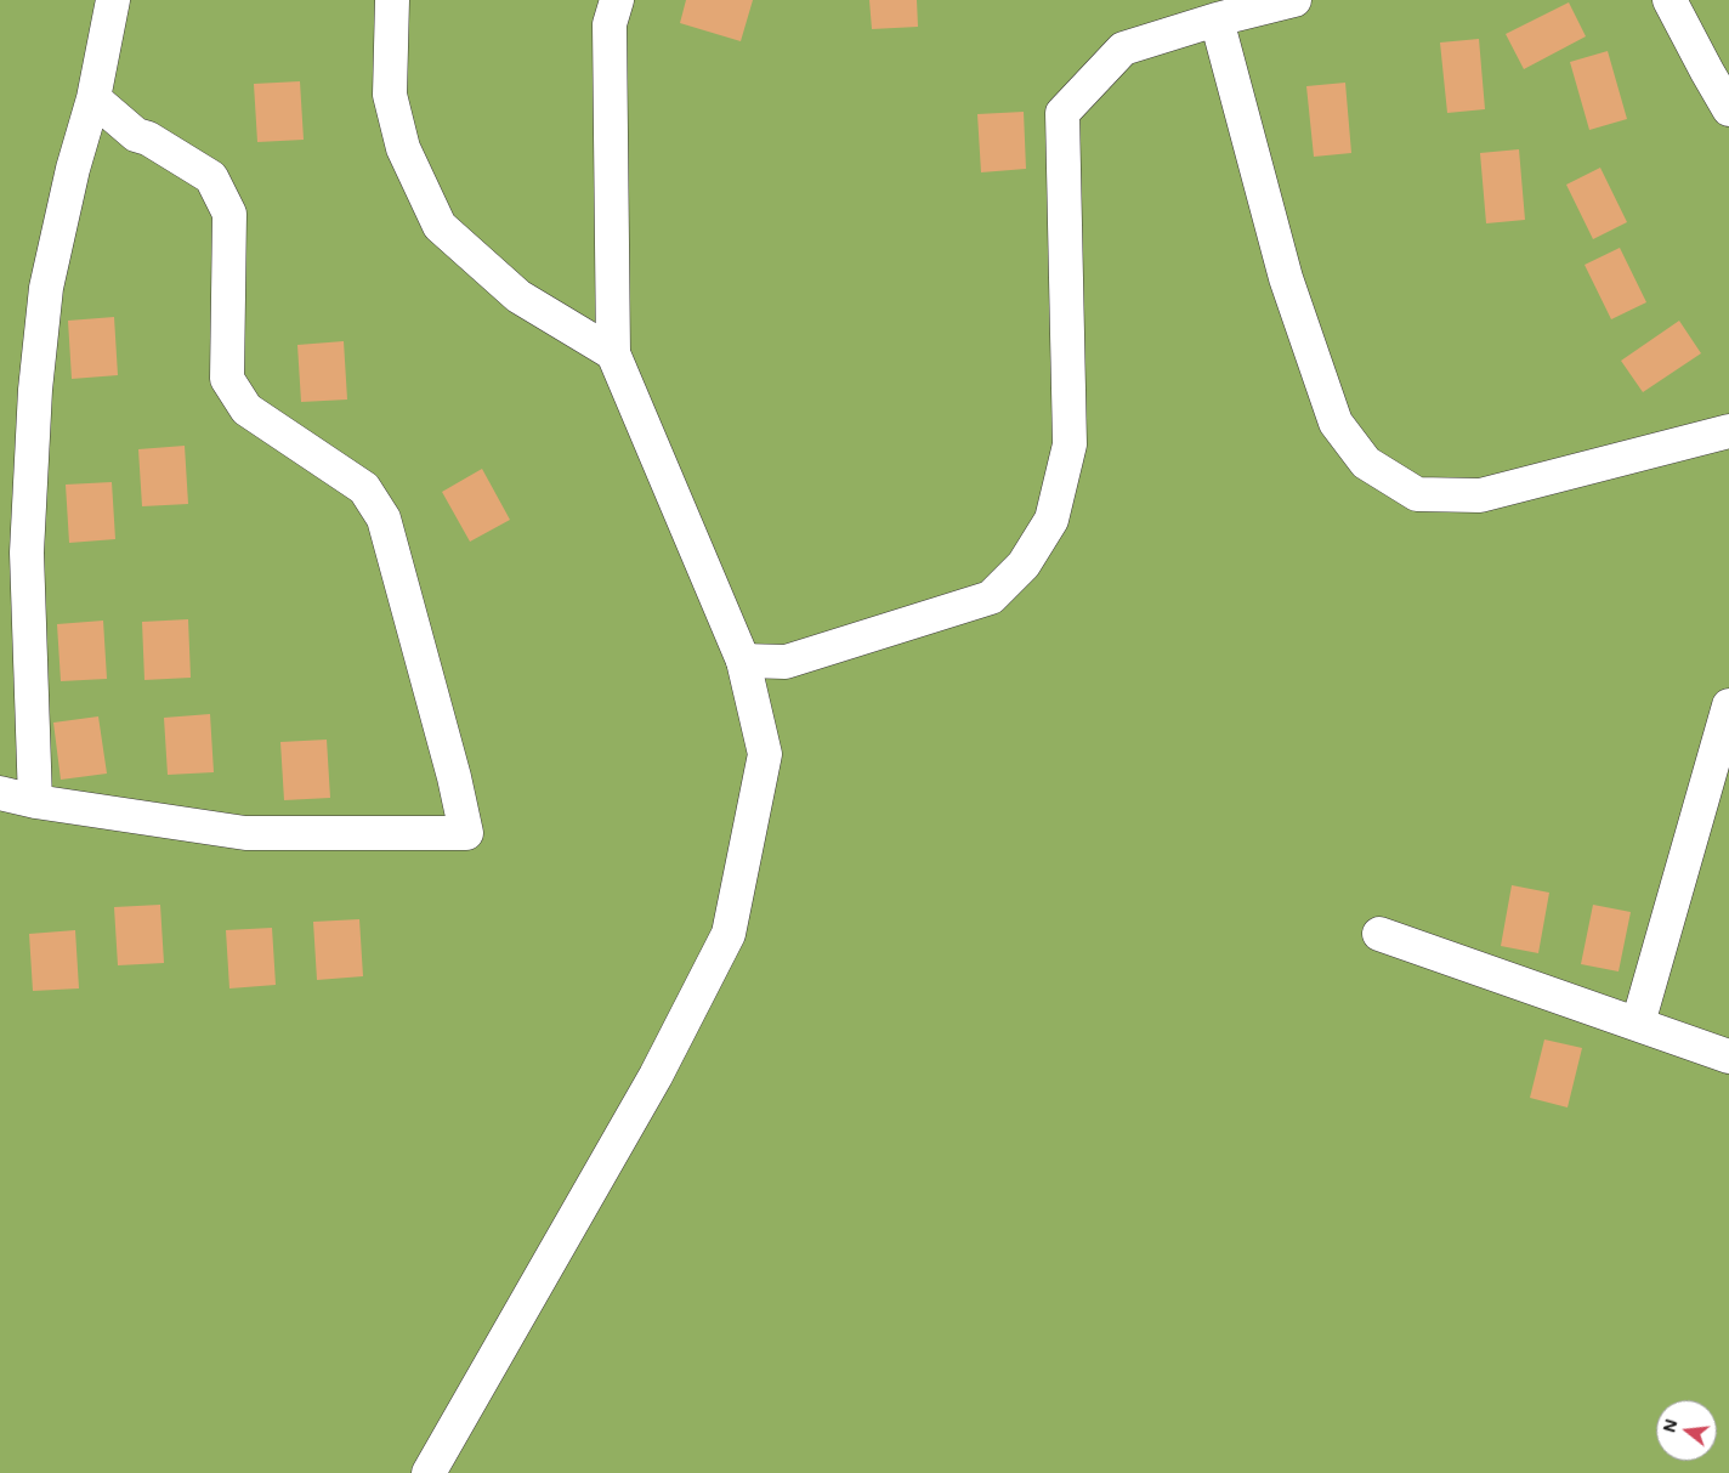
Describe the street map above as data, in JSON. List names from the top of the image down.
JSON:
{
  "north": "left"
}
